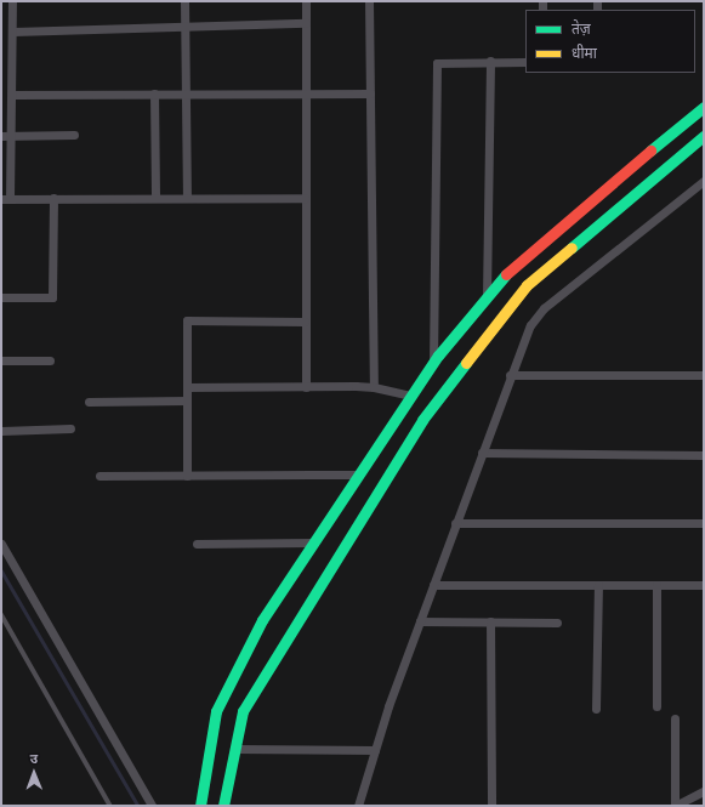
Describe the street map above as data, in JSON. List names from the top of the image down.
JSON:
{
  "legend": ["तेज़", "धीमा"],
  "north": "top"
}
